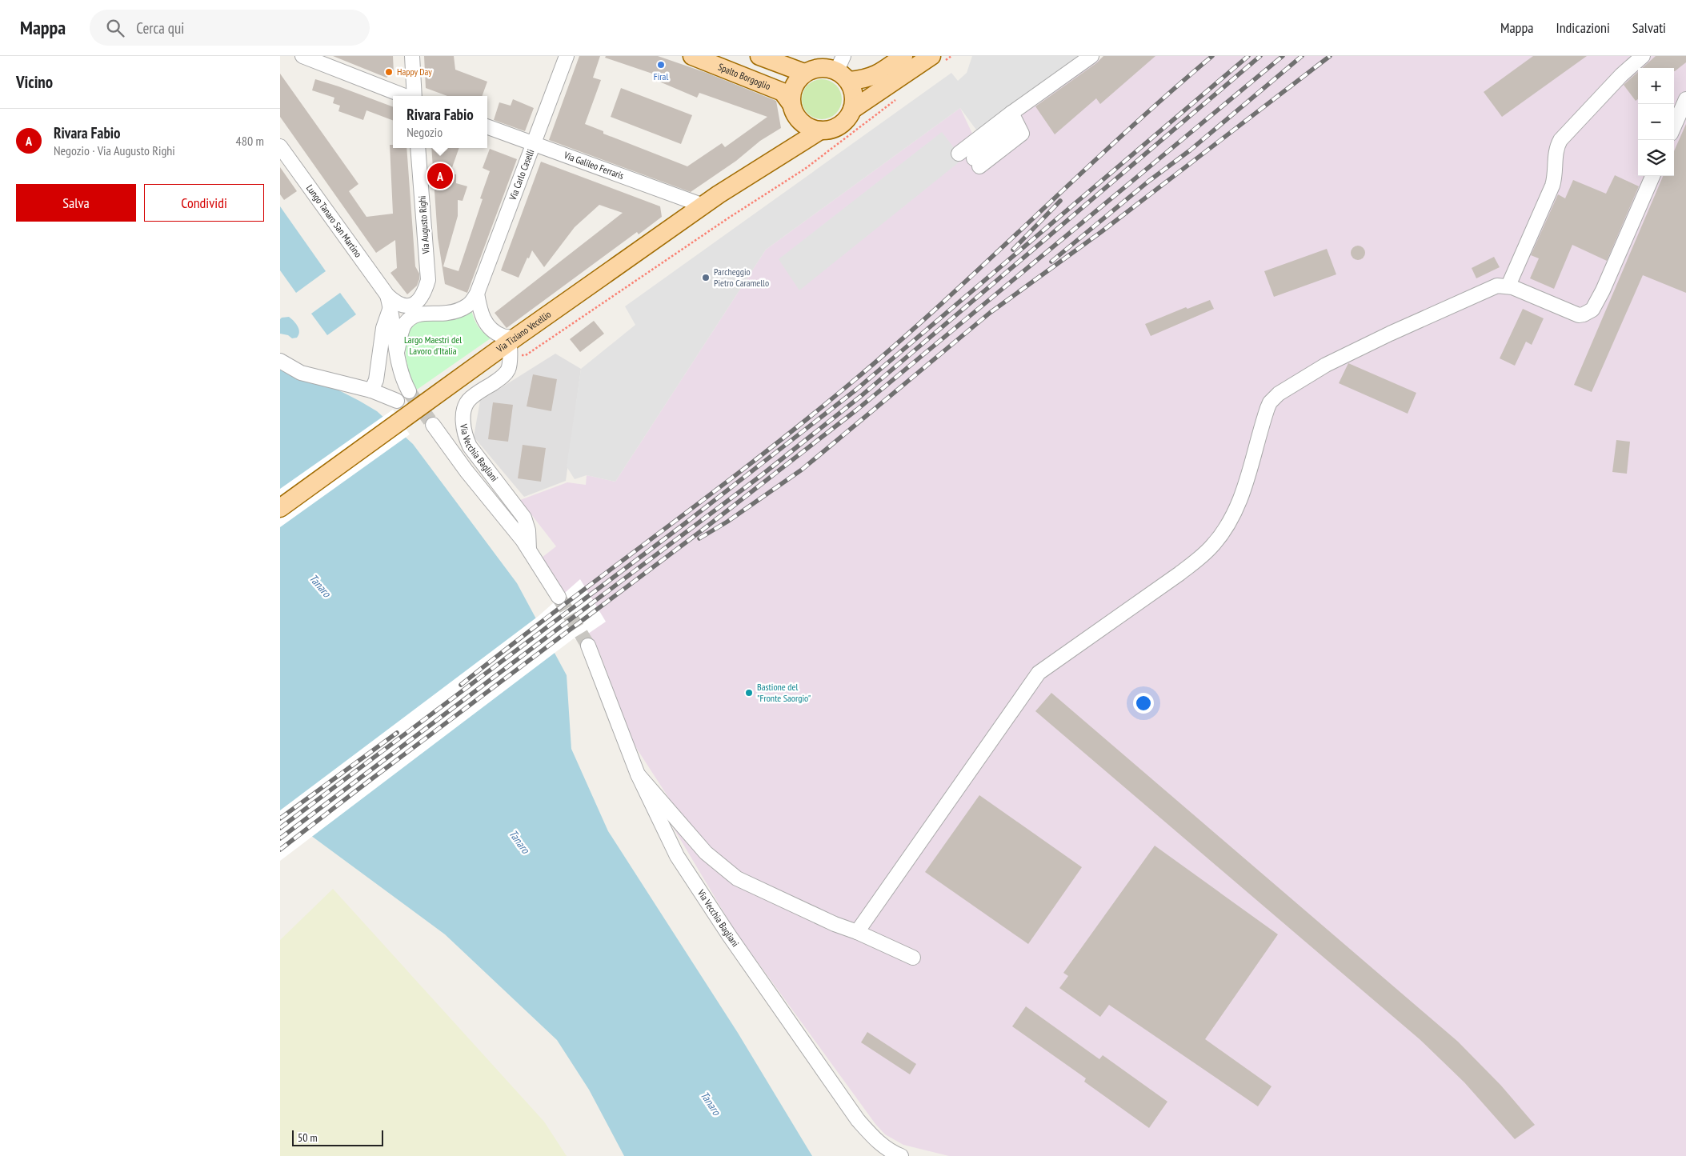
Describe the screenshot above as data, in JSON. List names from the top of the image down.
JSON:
{
  "streets": {
    "main road": ["Spalto Borgoglio", "Via Tiziano Vecellio"],
    "street": [
      "Via Galileo Ferraris",
      "Via Carlo Caselli",
      "Lungo Tanaro San Martino",
      "Via Augusto Righi",
      "Via Vecchia Bagliani"
    ]
  },
  "crossings": [
    ["Via Galileo Ferraris", "Via Carlo Caselli"],
    ["Via Galileo Ferraris", "Via Tiziano Vecellio"],
    ["Lungo Tanaro San Martino", "Via Augusto Righi"],
    ["Via Tiziano Vecellio", "Via Vecchia Bagliani"]
  ],
  "water": ["Tanaro"],
  "parks": ["Largo Maestri del Lavoro d'Italia"],
  "places": [
    "Firal",
    "Happy Day",
    "Parcheggio Pietro Caramello",
    "Bastione del \"Fronte Saorgio\""
  ],
  "scale_bar": "50 m",
  "page": {
    "header": "Mappa",
    "search": "Cerca qui",
    "nav": ["Mappa", "Indicazioni", "Salvati"],
    "heading": "Vicino",
    "map_buttons": ["+", "−"],
    "popup": ["Rivara Fabio", "Negozio"],
    "list": [
      {
        "mark": "A",
        "name": "Rivara Fabio",
        "note": "Negozio · Via Augusto Righi",
        "value": "480 m"
      }
    ],
    "pins": "A",
    "buttons": ["Salva", "Condividi"],
    "scale": "50 m"
  }
}
